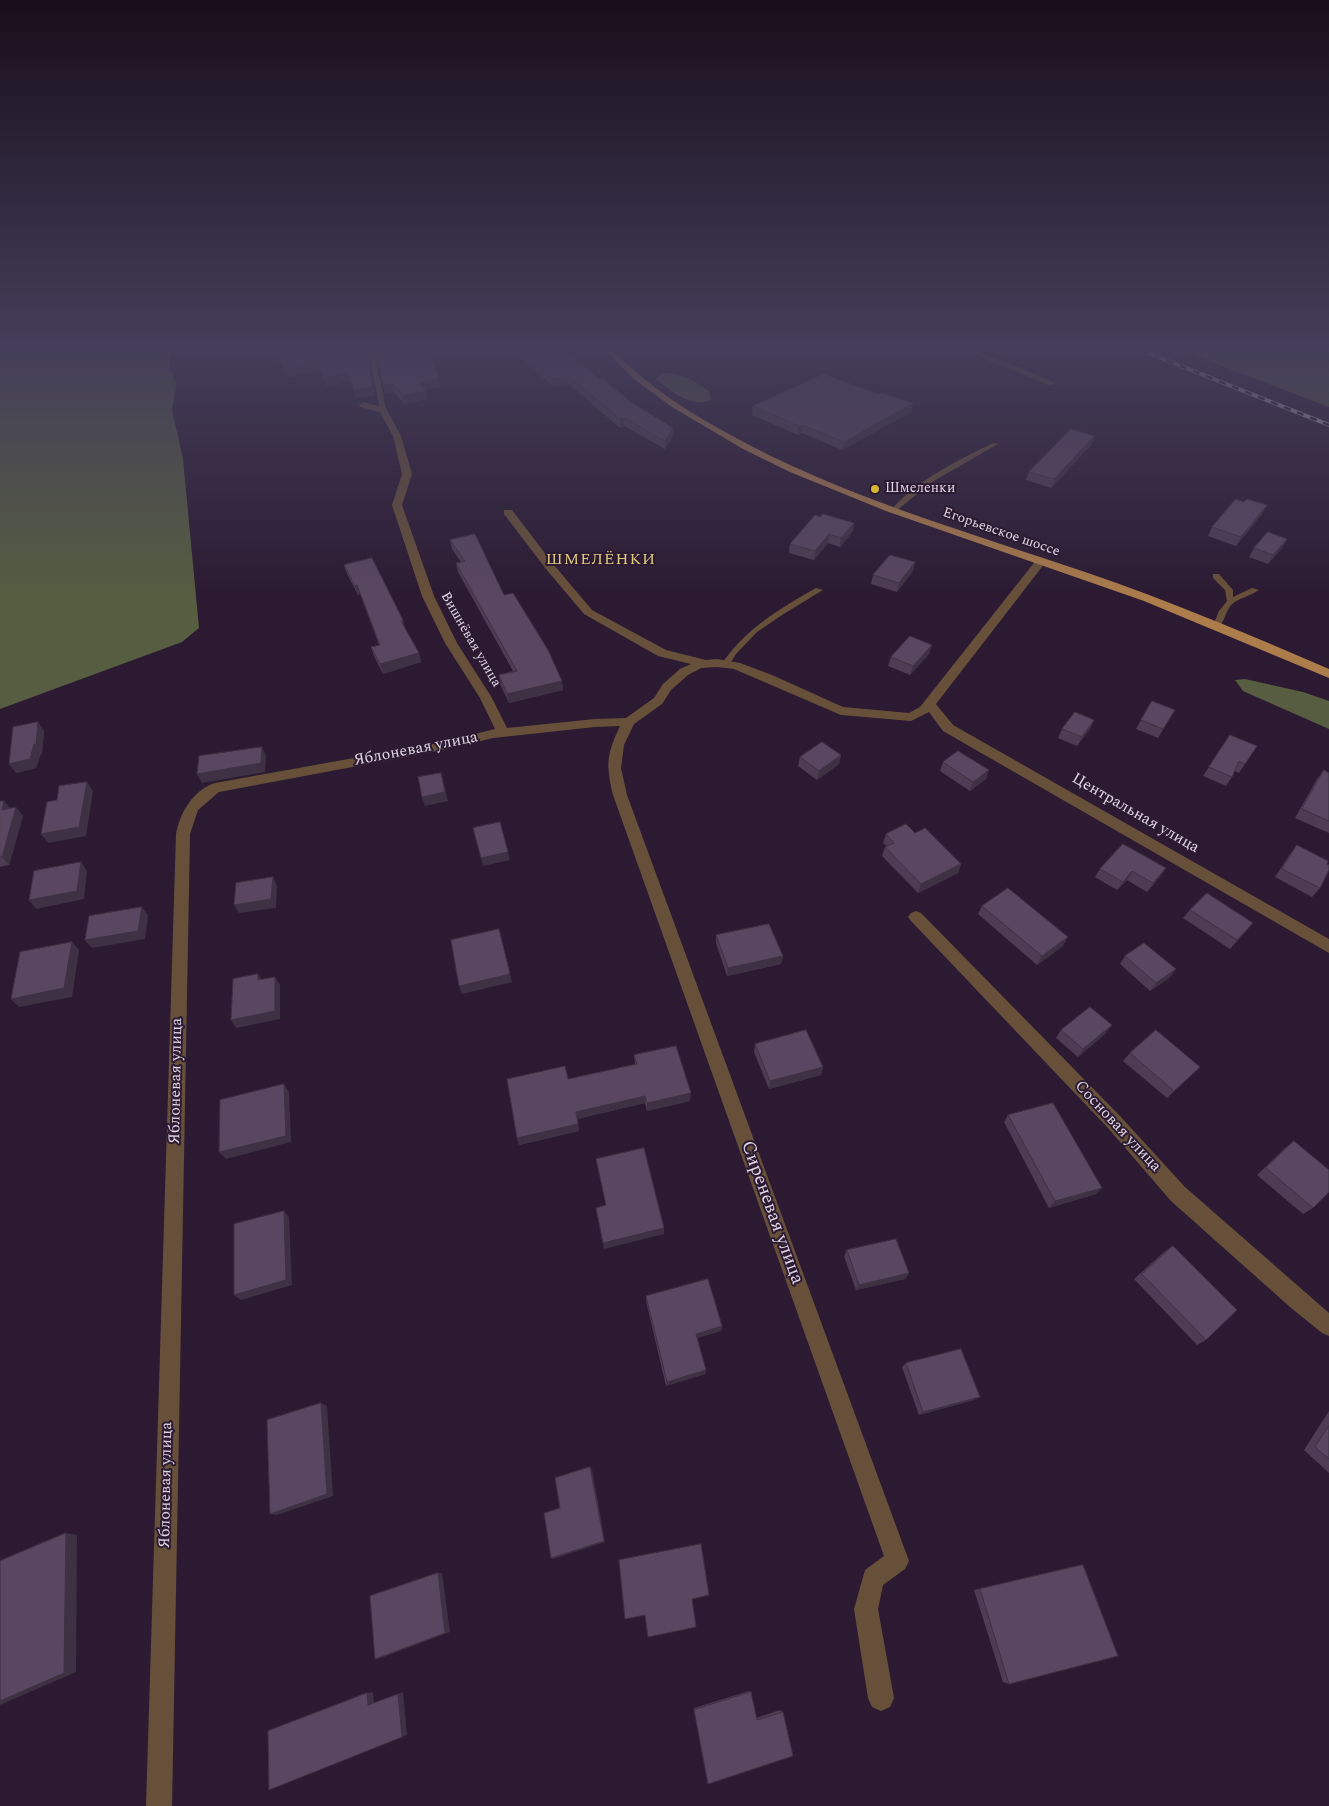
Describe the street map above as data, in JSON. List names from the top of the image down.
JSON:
{
  "streets": {
    "main road": ["Егорьевское шоссе"],
    "street": [
      "Вишнёвая улица",
      "Яблоневая улица",
      "Центральная улица",
      "Сосновая улица",
      "Сиреневая улица"
    ]
  },
  "crossings": [
    ["Вишнёвая улица", "Яблоневая улица"],
    ["Яблоневая улица", "Сиреневая улица"]
  ],
  "districts": ["ШМЕЛЁНКИ"],
  "places": ["Шмеленки"]
}
